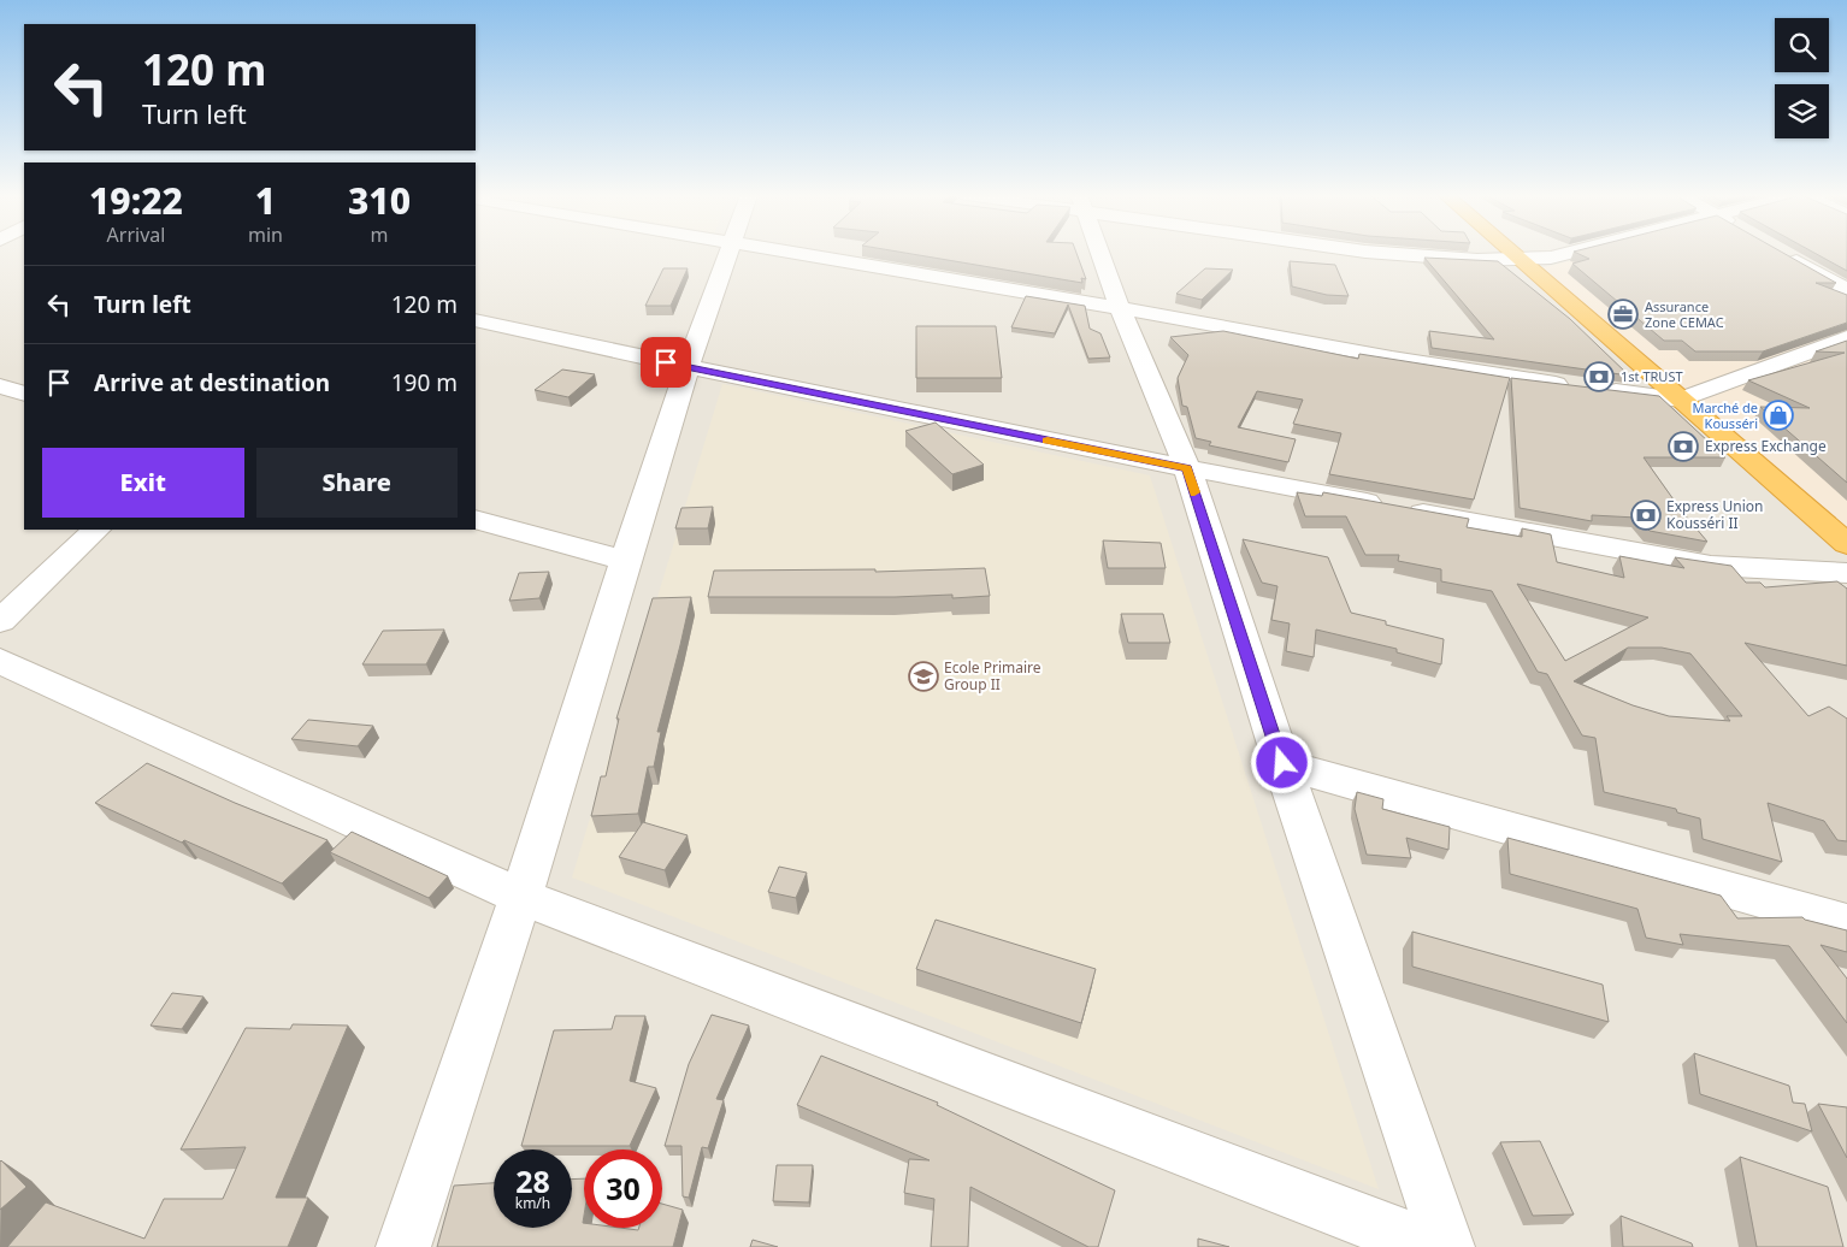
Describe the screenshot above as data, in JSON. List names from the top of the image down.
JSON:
{
  "places": {
    "office": ["Assurance Zone CEMAC"],
    "bank": ["1st TRUST", "Express Exchange", "Express Union Kousséri II"],
    "shop": ["Marché de Kousséri"],
    "school or university": ["Ecole Primaire Group II"]
  },
  "page": {
    "turn": ["120 m", "Turn left"],
    "eta": [
      "19:22",
      "Arrival",
      "1",
      "min",
      "310",
      "m"
    ],
    "list": [
      {
        "name": "Turn left",
        "value": "120 m"
      },
      {
        "name": "Arrive at destination",
        "value": "190 m"
      }
    ],
    "buttons": ["Exit", "Share"],
    "speed": "28 km/h",
    "limit": "30"
  }
}
